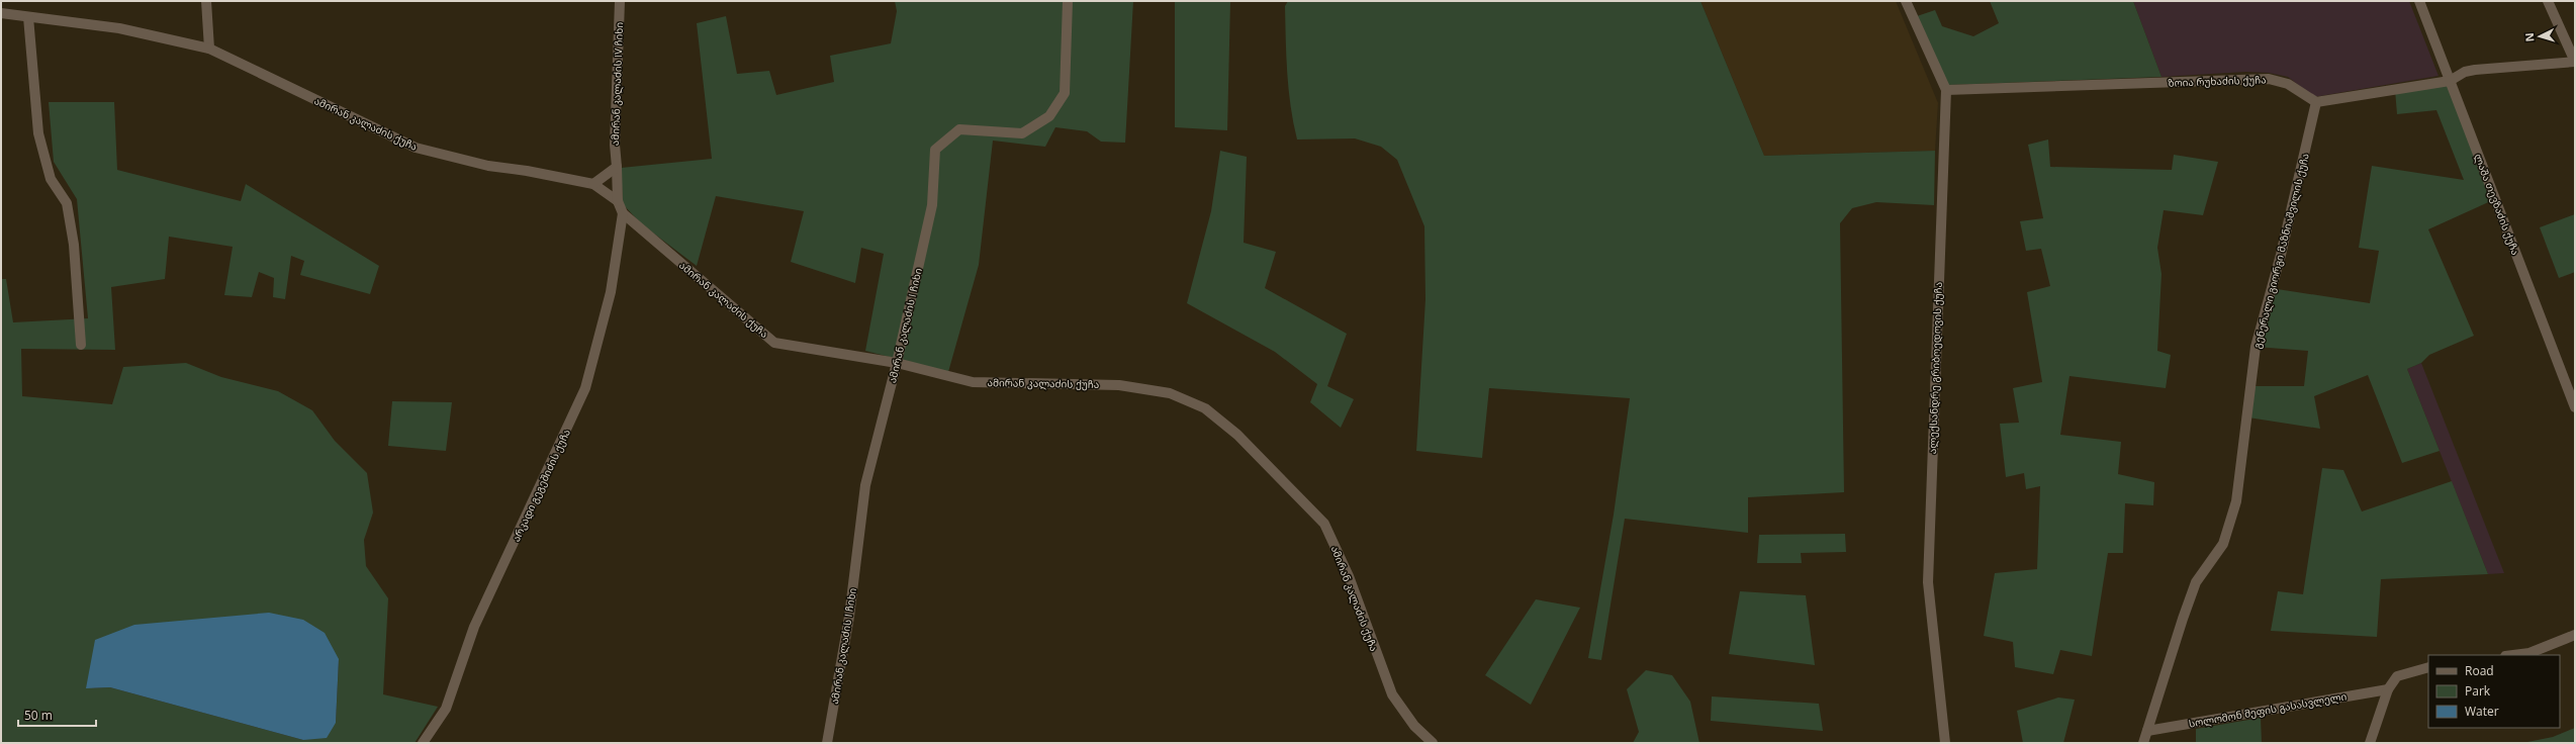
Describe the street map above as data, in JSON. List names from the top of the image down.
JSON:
{
  "streets": {
    "street": [
      "ზოია რუხაძის ქუჩა",
      "ამირან კალაძის IV ჩიხი",
      "ამირან კალაძის ქუჩა",
      "ლაშა თევზაძის ქუჩა",
      "გენერალი გიორგი მაზნიაშვილის ქუჩა",
      "ამირან კალაძის I ჩიხი",
      "ალექსანდრე გრიბოედოვის ქუჩა",
      "არკადი გეგეშიძის ქუჩა",
      "სოლომონ მეფის გასასვლელი"
    ]
  },
  "crossings": [
    ["ზოია რუხაძის ქუჩა", "გენერალი გიორგი მაზნიაშვილის ქუჩა"],
    ["ზოია რუხაძის ქუჩა", "ალექსანდრე გრიბოედოვის ქუჩა"],
    ["ამირან კალაძის IV ჩიხი", "ამირან კალაძის ქუჩა"],
    ["ამირან კალაძის ქუჩა", "ამირან კალაძის I ჩიხი"],
    ["ამირან კალაძის ქუჩა", "არკადი გეგეშიძის ქუჩა"],
    ["გენერალი გიორგი მაზნიაშვილის ქუჩა", "სოლომონ მეფის გასასვლელი"]
  ],
  "legend": ["Road", "Park", "Water"],
  "scale_bar": "50 m",
  "north": "left"
}
